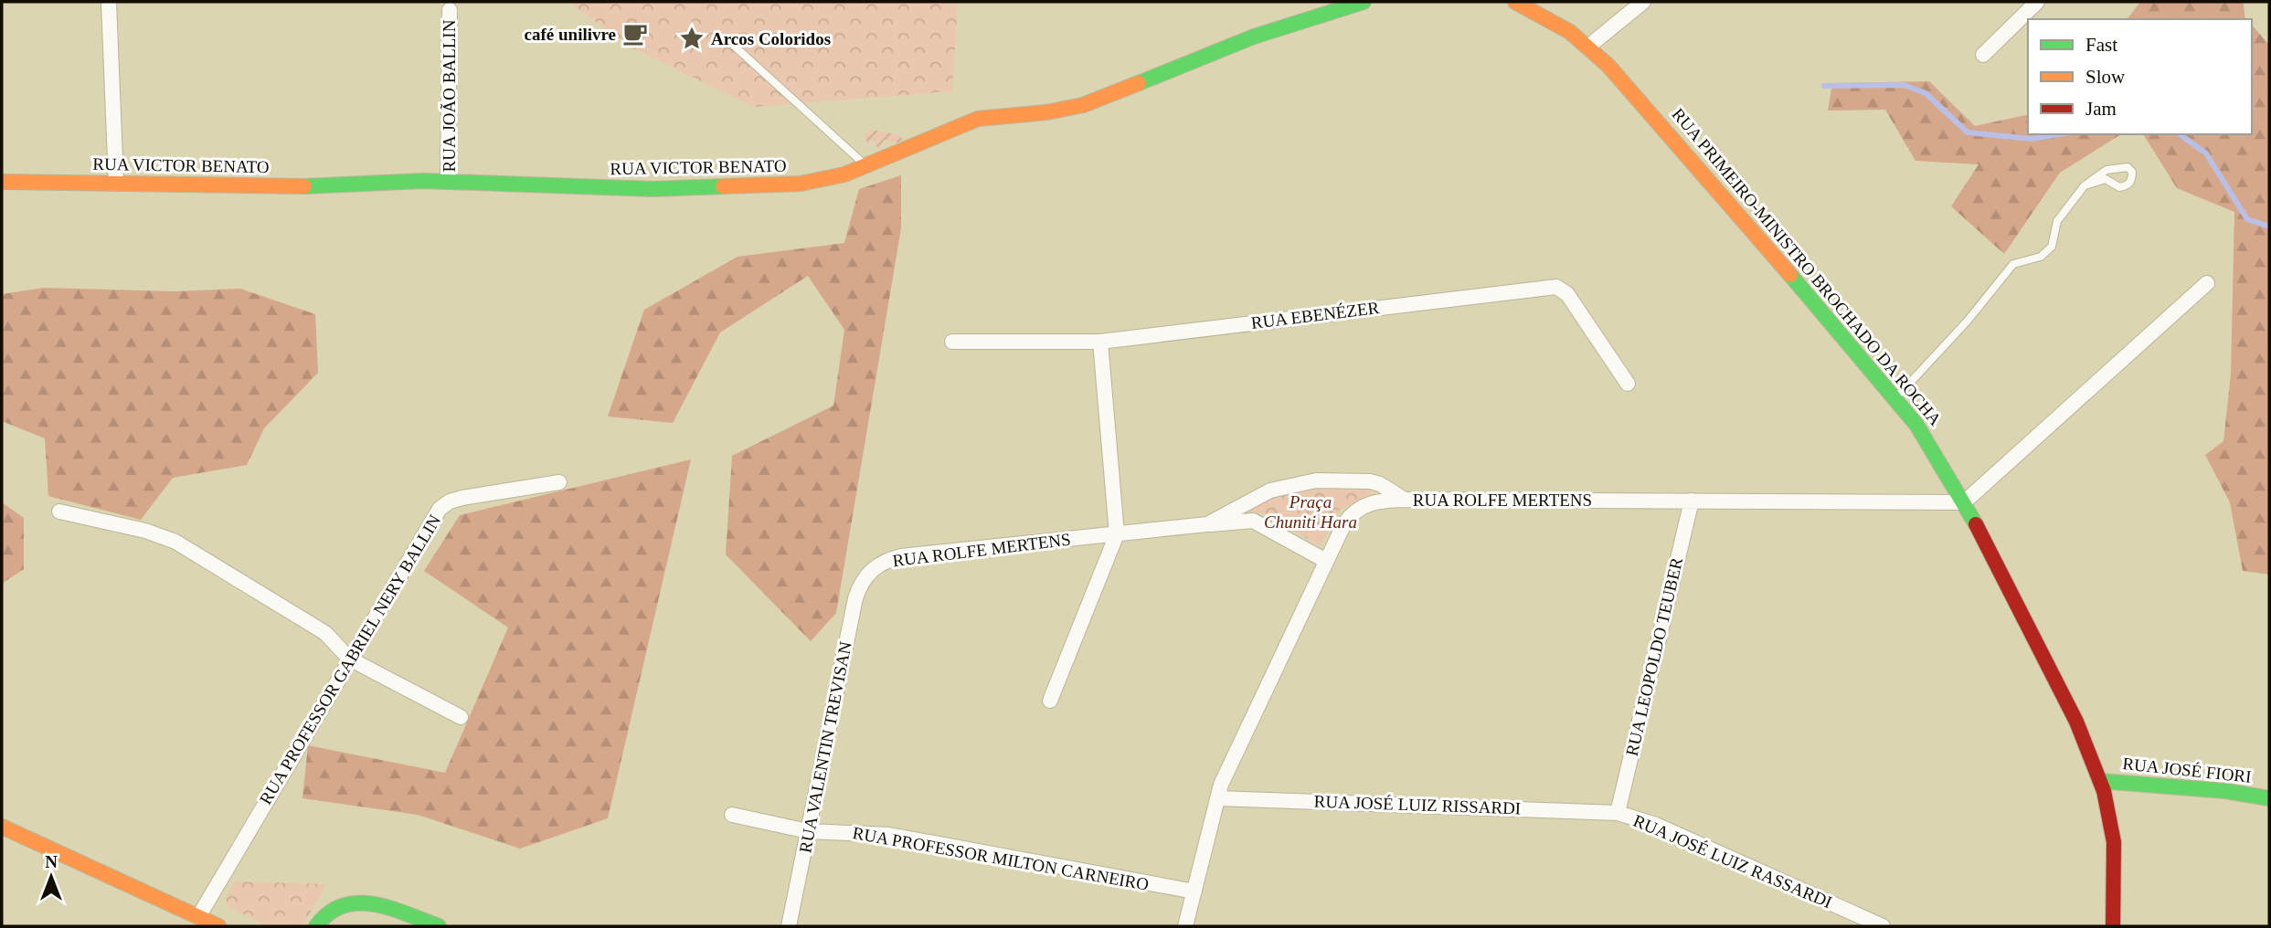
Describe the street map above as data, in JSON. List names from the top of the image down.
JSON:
{
  "streets": {
    "street": [
      "RUA JOÃO BALLIN",
      "RUA VICTOR BENATO",
      "RUA PRIMEIRO-MINISTRO BROCHADO DA ROCHA",
      "RUA EBENÉZER",
      "RUA ROLFE MERTENS",
      "RUA LEOPOLDO TEUBER",
      "RUA PROFESSOR GABRIEL NERY BALLIN",
      "RUA VALENTIN TREVISAN",
      "RUA JOSÉ FIORI",
      "RUA JOSÉ LUIZ RISSARDI",
      "RUA PROFESSOR MILTON CARNEIRO",
      "RUA JOSÉ LUIZ RASSARDI"
    ]
  },
  "crossings": [
    ["RUA JOÃO BALLIN", "RUA VICTOR BENATO"],
    ["RUA PRIMEIRO-MINISTRO BROCHADO DA ROCHA", "RUA ROLFE MERTENS"],
    ["RUA PRIMEIRO-MINISTRO BROCHADO DA ROCHA", "RUA JOSÉ FIORI"],
    ["RUA ROLFE MERTENS", "RUA LEOPOLDO TEUBER"],
    ["RUA ROLFE MERTENS", "RUA VALENTIN TREVISAN"],
    ["RUA LEOPOLDO TEUBER", "RUA JOSÉ LUIZ RISSARDI"],
    ["RUA LEOPOLDO TEUBER", "RUA JOSÉ LUIZ RASSARDI"],
    ["RUA VALENTIN TREVISAN", "RUA PROFESSOR MILTON CARNEIRO"],
    ["RUA JOSÉ LUIZ RISSARDI", "RUA JOSÉ LUIZ RASSARDI"]
  ],
  "parks": ["Praça Chuniti Hara"],
  "places": {
    "cafe": ["café unilivre"],
    "place": ["Arcos Coloridos"]
  },
  "legend": ["Fast", "Slow", "Jam"],
  "north": "top"
}
